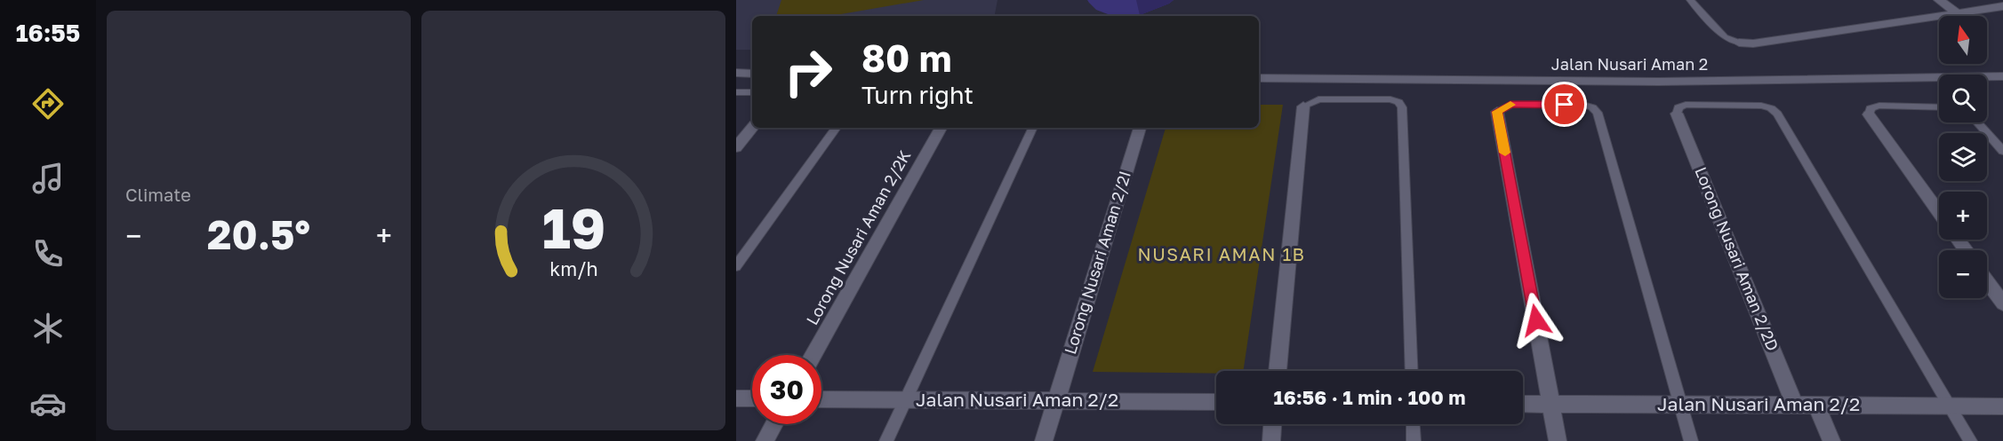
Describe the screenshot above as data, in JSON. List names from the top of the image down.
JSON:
{
  "streets": {
    "street": [
      "Jalan Nusari Aman 2",
      "Lorong Nusari Aman 2/2K",
      "Lorong Nusari Aman 2/2D",
      "Lorong Nusari Aman 2/2I",
      "Jalan Nusari Aman 2/2"
    ]
  },
  "crossings": [
    ["Lorong Nusari Aman 2/2D", "Jalan Nusari Aman 2/2"],
    ["Lorong Nusari Aman 2/2I", "Jalan Nusari Aman 2/2"]
  ],
  "districts": ["NUSARI AMAN 1B"],
  "north": "top",
  "page": {
    "tabs": "16:55",
    "tile": "Climate",
    "map_buttons": ["+", "−"],
    "turn": ["80 m", "Turn right"],
    "heat": ["−", "20.5°", "+"],
    "limit": "30",
    "trip": "16:56 · 1 min · 100 m",
    "gauge": ["19", "km/h"]
  }
}
